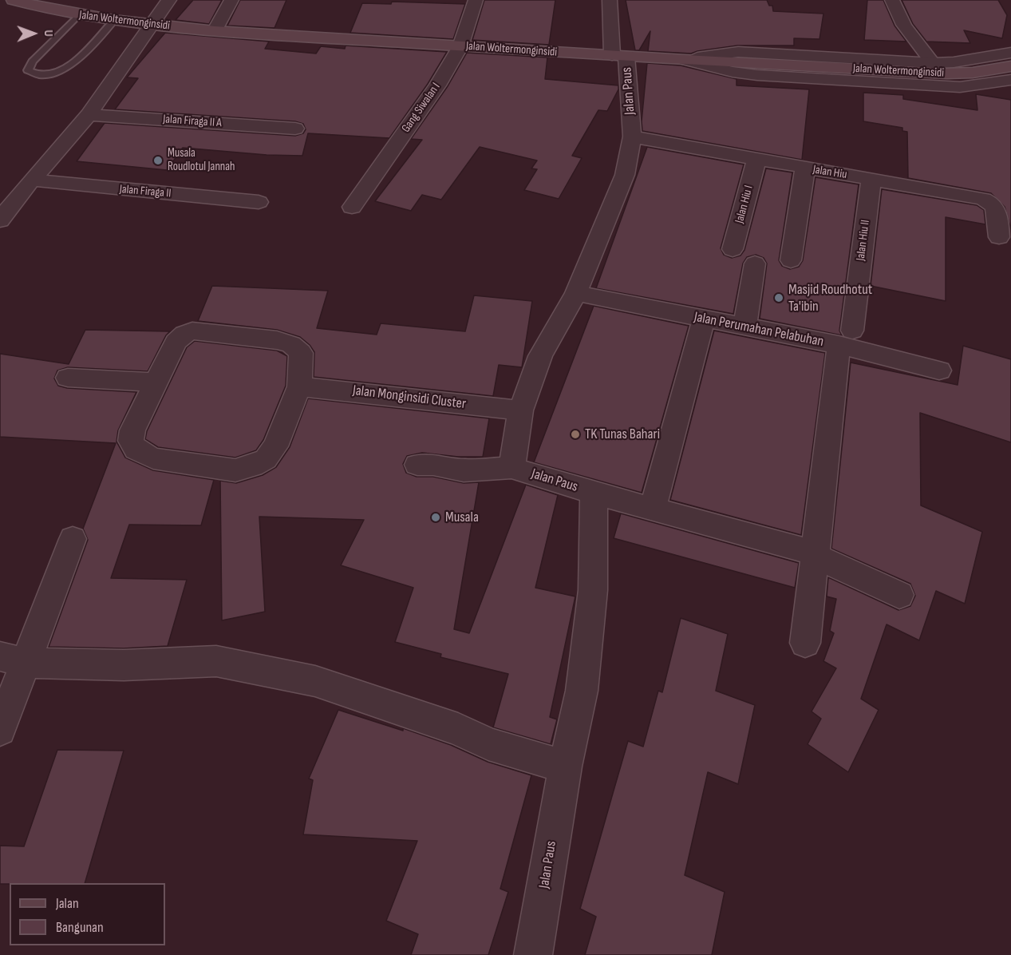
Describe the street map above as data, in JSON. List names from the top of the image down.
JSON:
{
  "streets": {
    "main road": ["Jalan Woltermonginsidi"],
    "street": [
      "Jalan Paus",
      "Gang Siwalan I",
      "Jalan Firaga II A",
      "Jalan Hiu",
      "Jalan Firaga II",
      "Jalan Hiu I",
      "Jalan Hiu II",
      "Jalan Perumahan Pelabuhan",
      "Jalan Monginsidi Cluster"
    ]
  },
  "crossings": [
    ["Jalan Woltermonginsidi", "Jalan Paus"],
    ["Jalan Woltermonginsidi", "Gang Siwalan I"],
    ["Jalan Paus", "Jalan Hiu"],
    ["Jalan Paus", "Jalan Perumahan Pelabuhan"],
    ["Jalan Paus", "Jalan Monginsidi Cluster"],
    ["Jalan Hiu", "Jalan Hiu I"],
    ["Jalan Hiu", "Jalan Hiu II"],
    ["Jalan Hiu II", "Jalan Perumahan Pelabuhan"]
  ],
  "places": [
    "Musala Roudlotul Jannah",
    "Masjid Roudhotut Ta'ibin",
    "TK Tunas Bahari",
    "Musala"
  ],
  "legend": ["Jalan", "Bangunan"],
  "north": "right"
}
